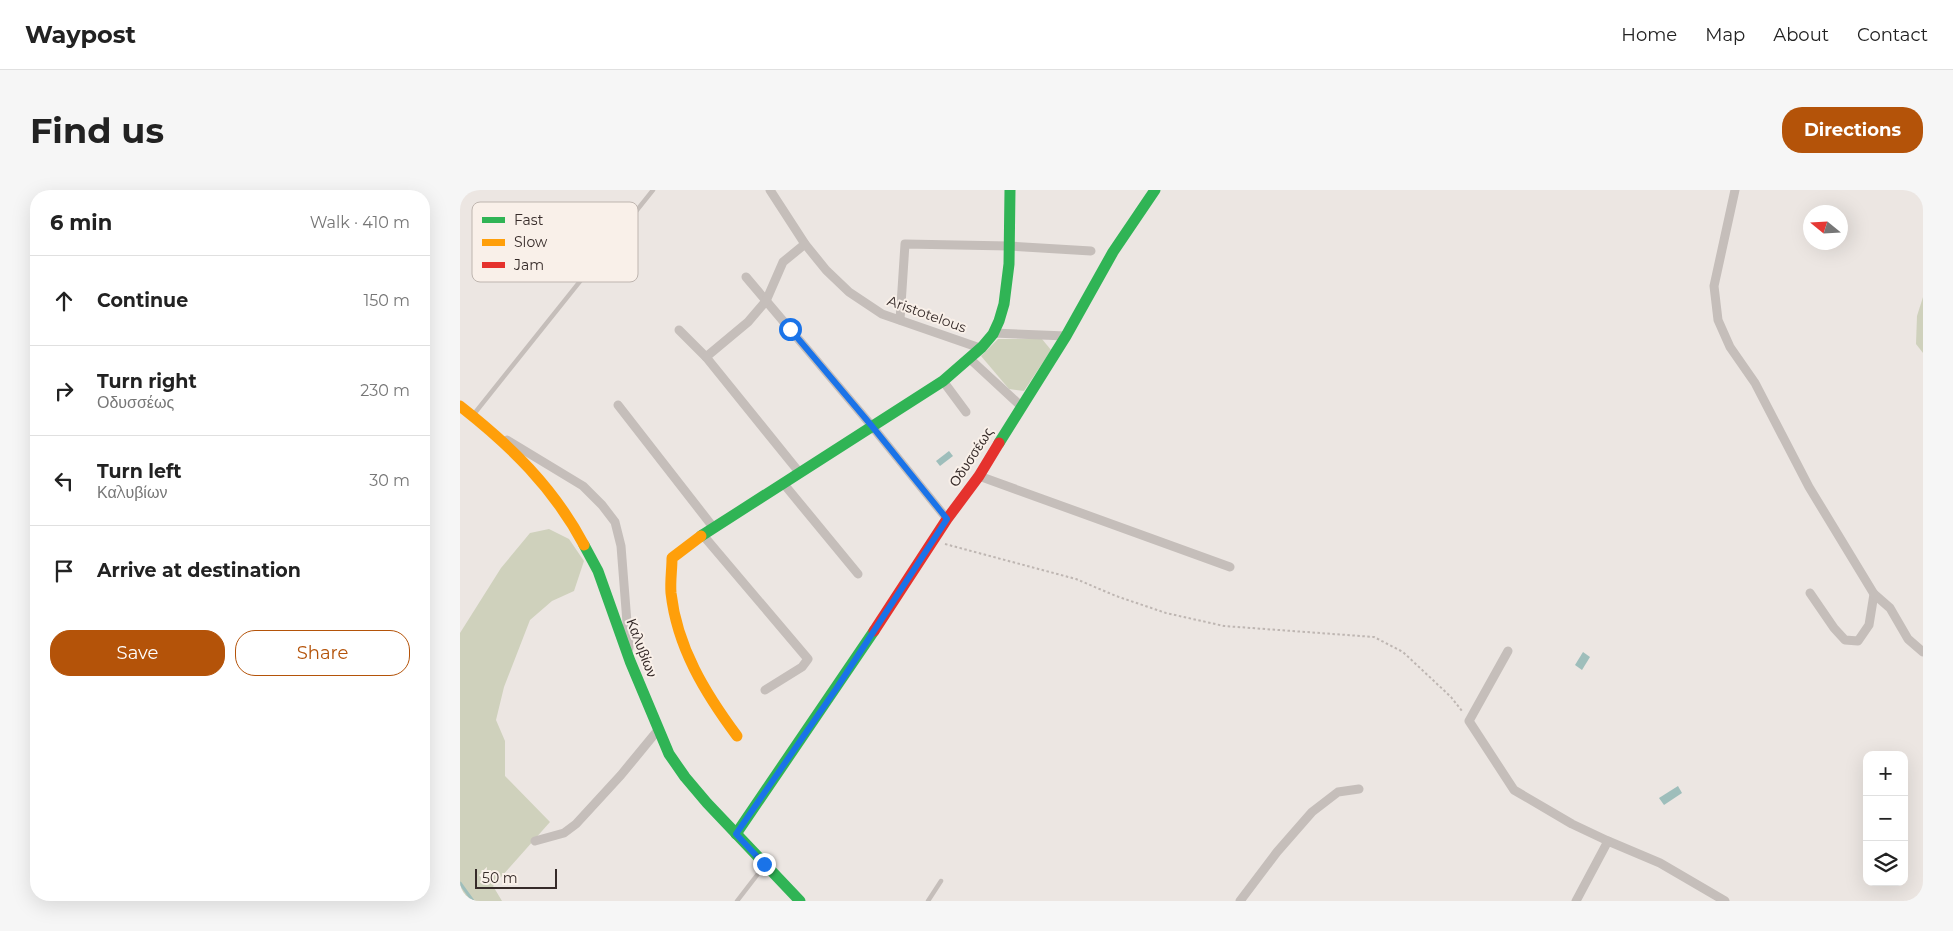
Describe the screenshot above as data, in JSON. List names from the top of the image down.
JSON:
{
  "streets": {
    "street": ["Aristotelous", "Οδυσσέως", "Καλυβίων"]
  },
  "crossings": [
    ["Οδυσσέως", "Καλυβίων"]
  ],
  "legend": ["Fast", "Slow", "Jam"],
  "scale_bar": "50 m",
  "north": "left",
  "page": {
    "header": "Waypost",
    "nav": [
      "Home",
      "Map",
      "About",
      "Contact"
    ],
    "buttons": [
      "Directions",
      ["Save", "Share"]
    ],
    "title": "Find us",
    "heading": ["6 min", "Walk · 410 m"],
    "list": [
      ["Continue", "150 m"],
      ["Turn right", "Οδυσσέως", "230 m"],
      ["Turn left", "Καλυβίων", "30 m"],
      "Arrive at destination"
    ],
    "map_buttons": ["+", "−"],
    "scale": "50 m"
  }
}
